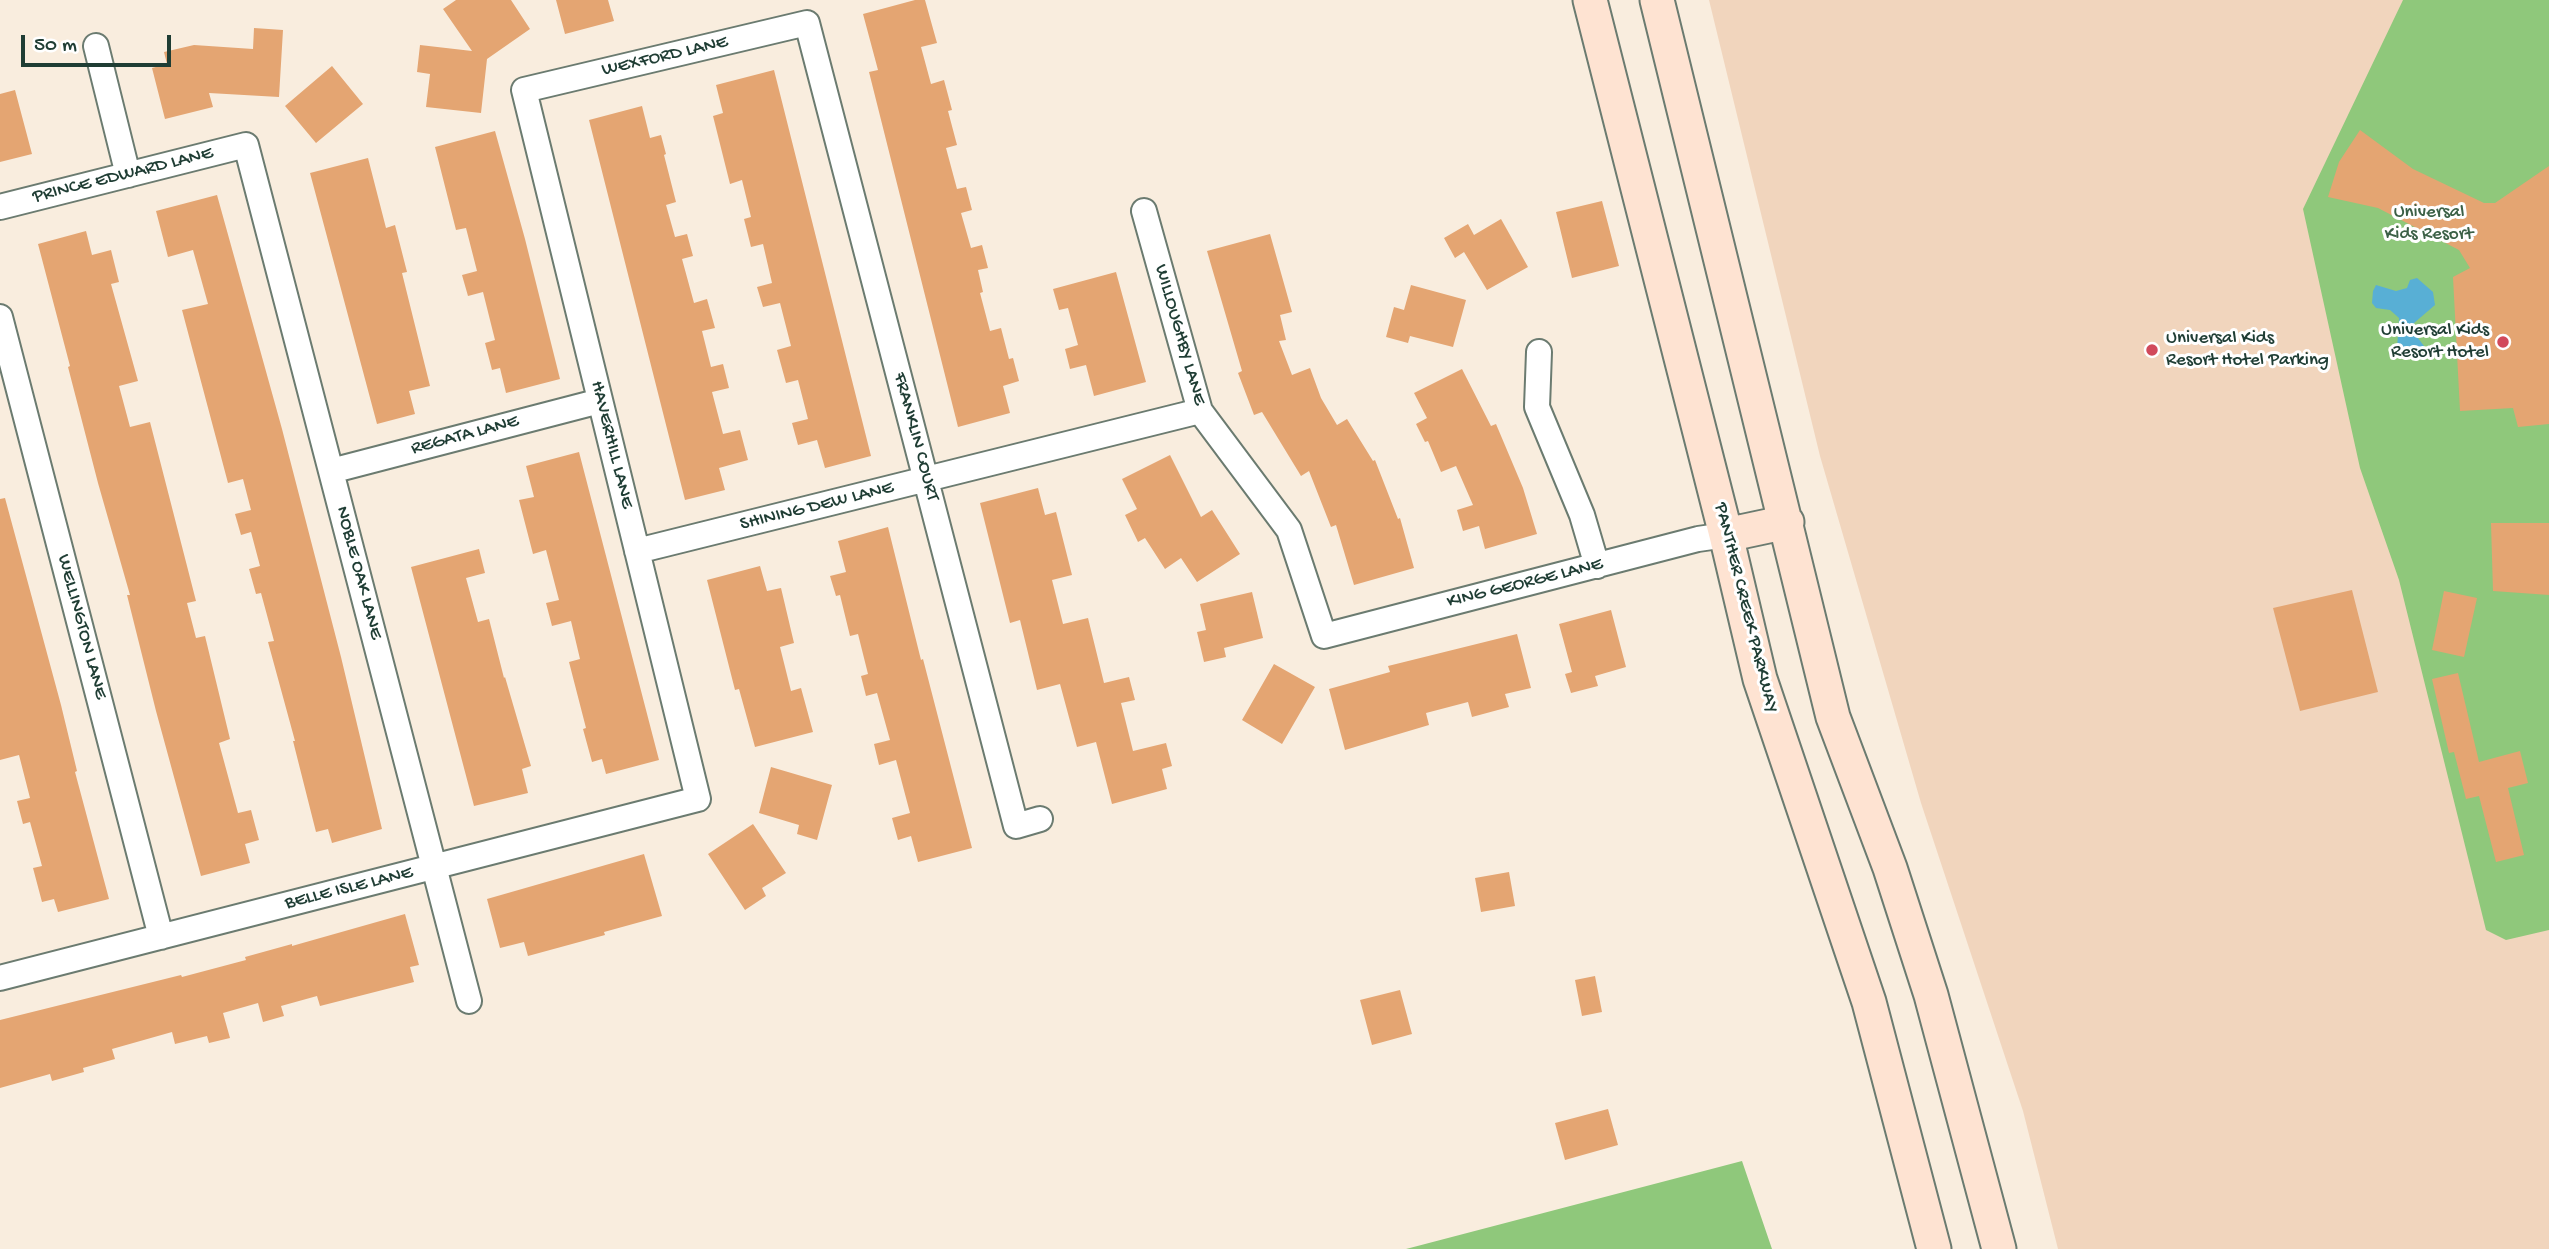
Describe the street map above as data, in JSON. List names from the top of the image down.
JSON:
{
  "streets": {
    "main road": ["PANTHER CREEK PARKWAY"],
    "street": [
      "WEXFORD LANE",
      "PRINCE EDWARD LANE",
      "WILLOUGHBY LANE",
      "REGATA LANE",
      "FRANKLIN COURT",
      "HAVERHILL LANE",
      "SHINING DEW LANE",
      "NOBLE OAK LANE",
      "KING GEORGE LANE",
      "WELLINGTON LANE",
      "BELLE ISLE LANE"
    ]
  },
  "crossings": [
    ["WEXFORD LANE", "FRANKLIN COURT"],
    ["WEXFORD LANE", "HAVERHILL LANE"],
    ["PRINCE EDWARD LANE", "NOBLE OAK LANE"],
    ["WILLOUGHBY LANE", "SHINING DEW LANE"],
    ["WILLOUGHBY LANE", "KING GEORGE LANE"],
    ["REGATA LANE", "HAVERHILL LANE"],
    ["REGATA LANE", "NOBLE OAK LANE"],
    ["FRANKLIN COURT", "SHINING DEW LANE"],
    ["HAVERHILL LANE", "SHINING DEW LANE"],
    ["HAVERHILL LANE", "BELLE ISLE LANE"],
    ["NOBLE OAK LANE", "BELLE ISLE LANE"],
    ["KING GEORGE LANE", "PANTHER CREEK PARKWAY"],
    ["WELLINGTON LANE", "BELLE ISLE LANE"]
  ],
  "parks": ["Universal Kids Resort"],
  "places": ["Universal Kids Resort Hotel", "Universal Kids Resort Hotel Parking"],
  "scale_bar": "50 m"
}
